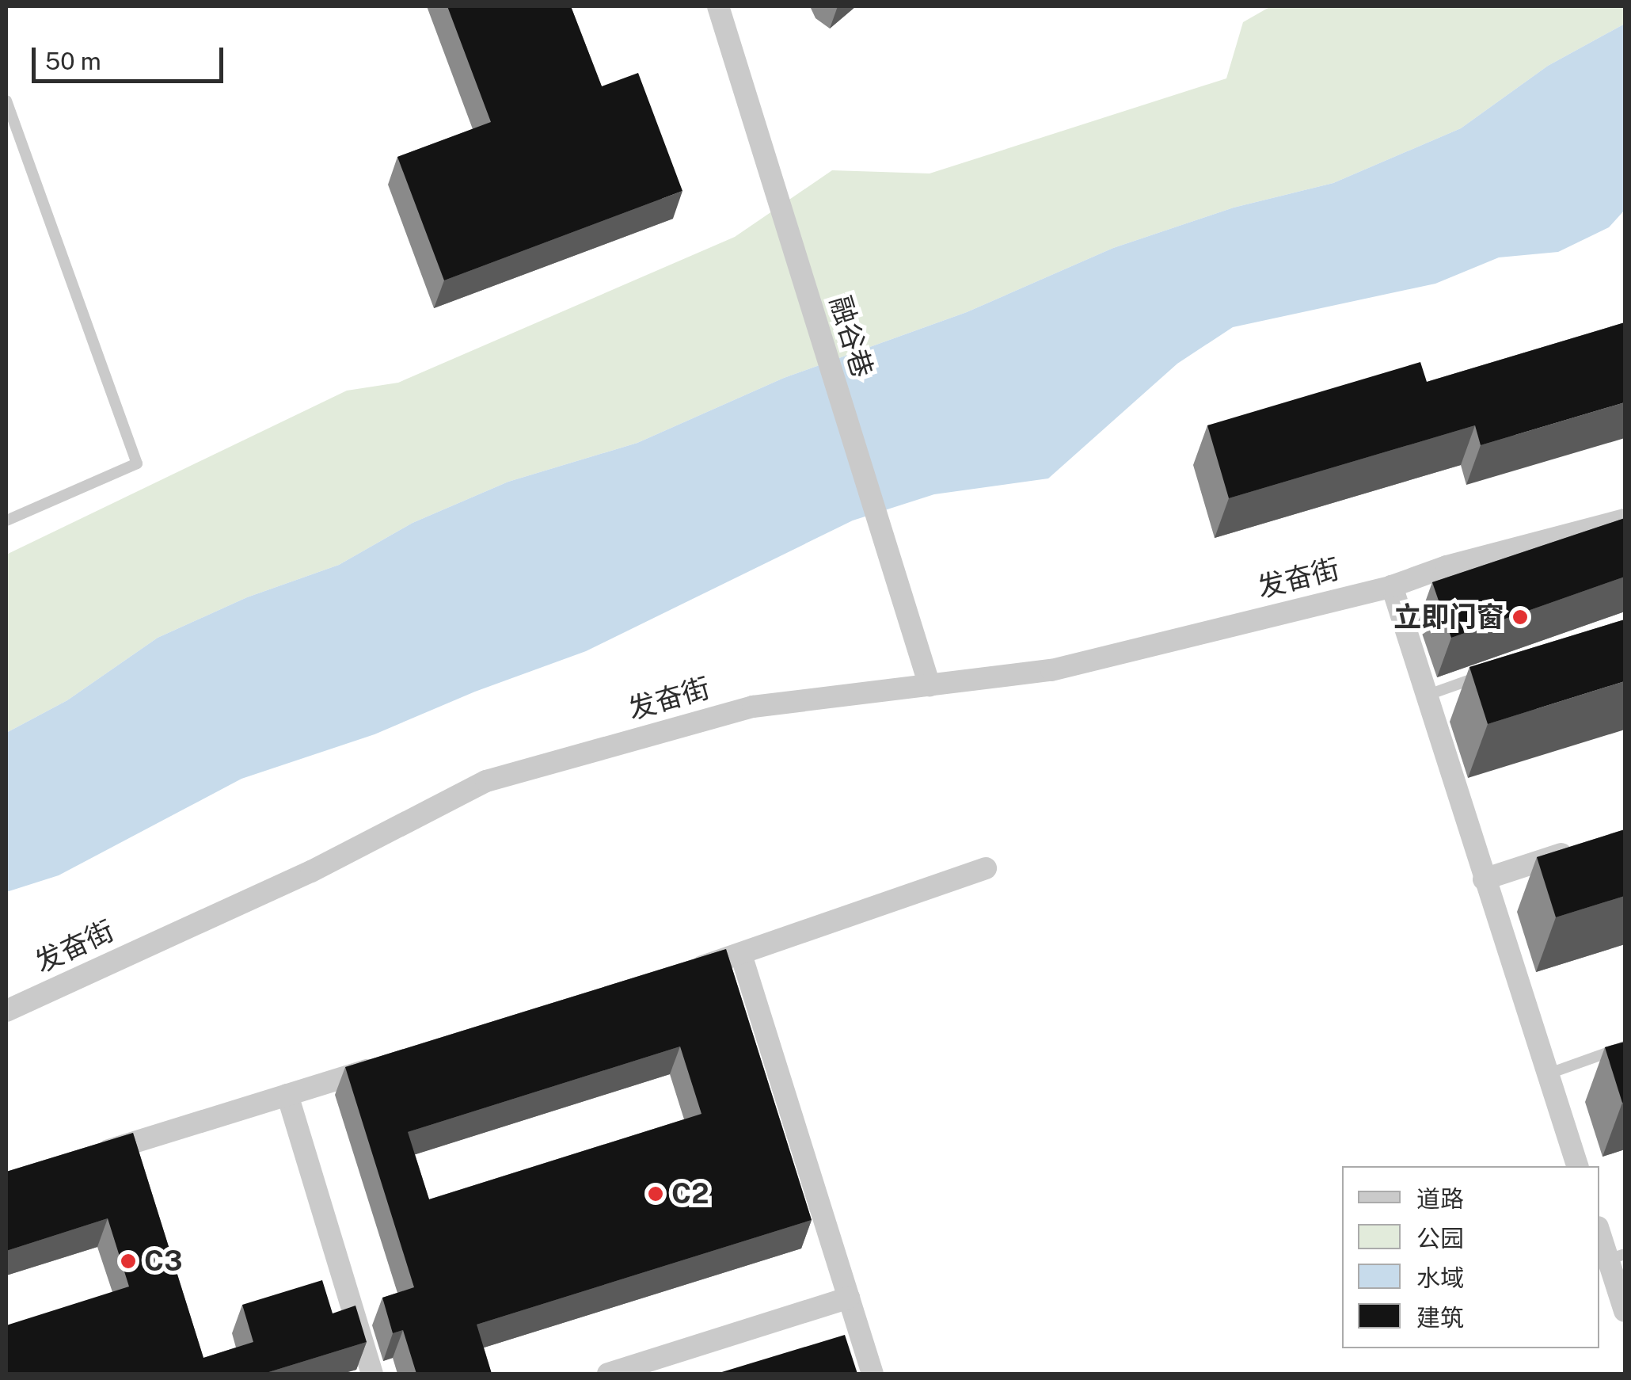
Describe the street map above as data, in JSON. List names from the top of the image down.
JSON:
{
  "streets": {
    "street": ["融谷巷", "发奋街"]
  },
  "crossings": [
    ["融谷巷", "发奋街"]
  ],
  "places": ["立即门窗", "C2", "C3"],
  "legend": [
    "道路",
    "公园",
    "水域",
    "建筑"
  ],
  "scale_bar": "50 m"
}
